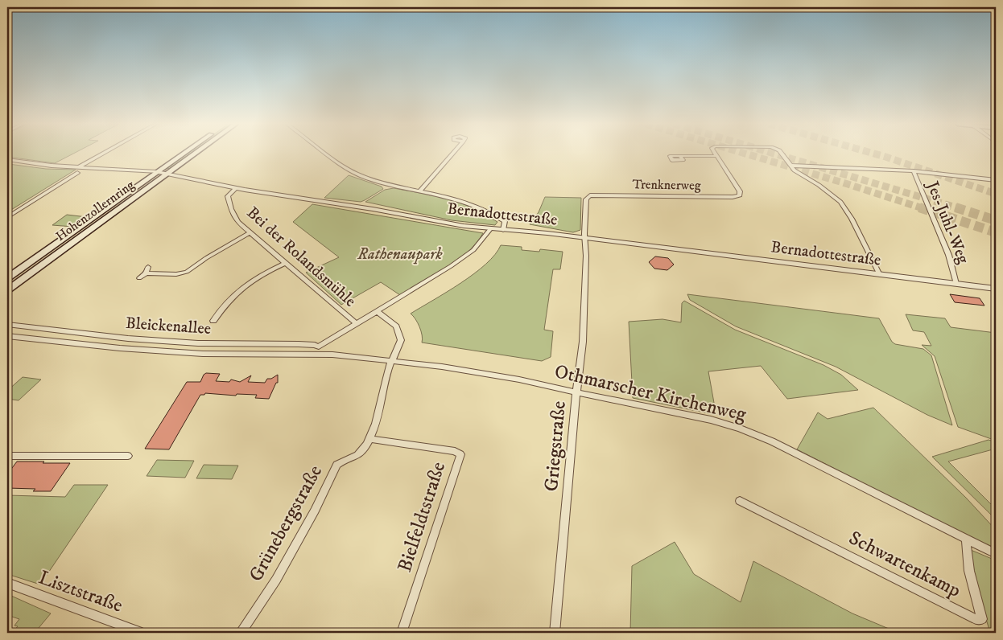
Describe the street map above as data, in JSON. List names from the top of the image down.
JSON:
{
  "streets": {
    "main road": ["Hohenzollernring"],
    "street": [
      "Trenknerweg",
      "Bernadottestraße",
      "Jes-Juhl-Weg",
      "Bei der Rolandsmühle",
      "Bleickenallee",
      "Othmarscher Kirchenweg",
      "Griegstraße",
      "Bielfeldtstraße",
      "Grünebergstraße",
      "Schwartenkamp",
      "Lisztstraße"
    ]
  },
  "crossings": [
    ["Trenknerweg", "Bernadottestraße"],
    ["Trenknerweg", "Griegstraße"],
    ["Hohenzollernring", "Bernadottestraße"],
    ["Bernadottestraße", "Jes-Juhl-Weg"],
    ["Bernadottestraße", "Bei der Rolandsmühle"],
    ["Bernadottestraße", "Griegstraße"],
    ["Bleickenallee", "Othmarscher Kirchenweg"],
    ["Bleickenallee", "Grünebergstraße"],
    ["Othmarscher Kirchenweg", "Griegstraße"],
    ["Othmarscher Kirchenweg", "Grünebergstraße"],
    ["Othmarscher Kirchenweg", "Schwartenkamp"],
    ["Bielfeldtstraße", "Grünebergstraße"]
  ],
  "parks": ["Rathenaupark"]
}
